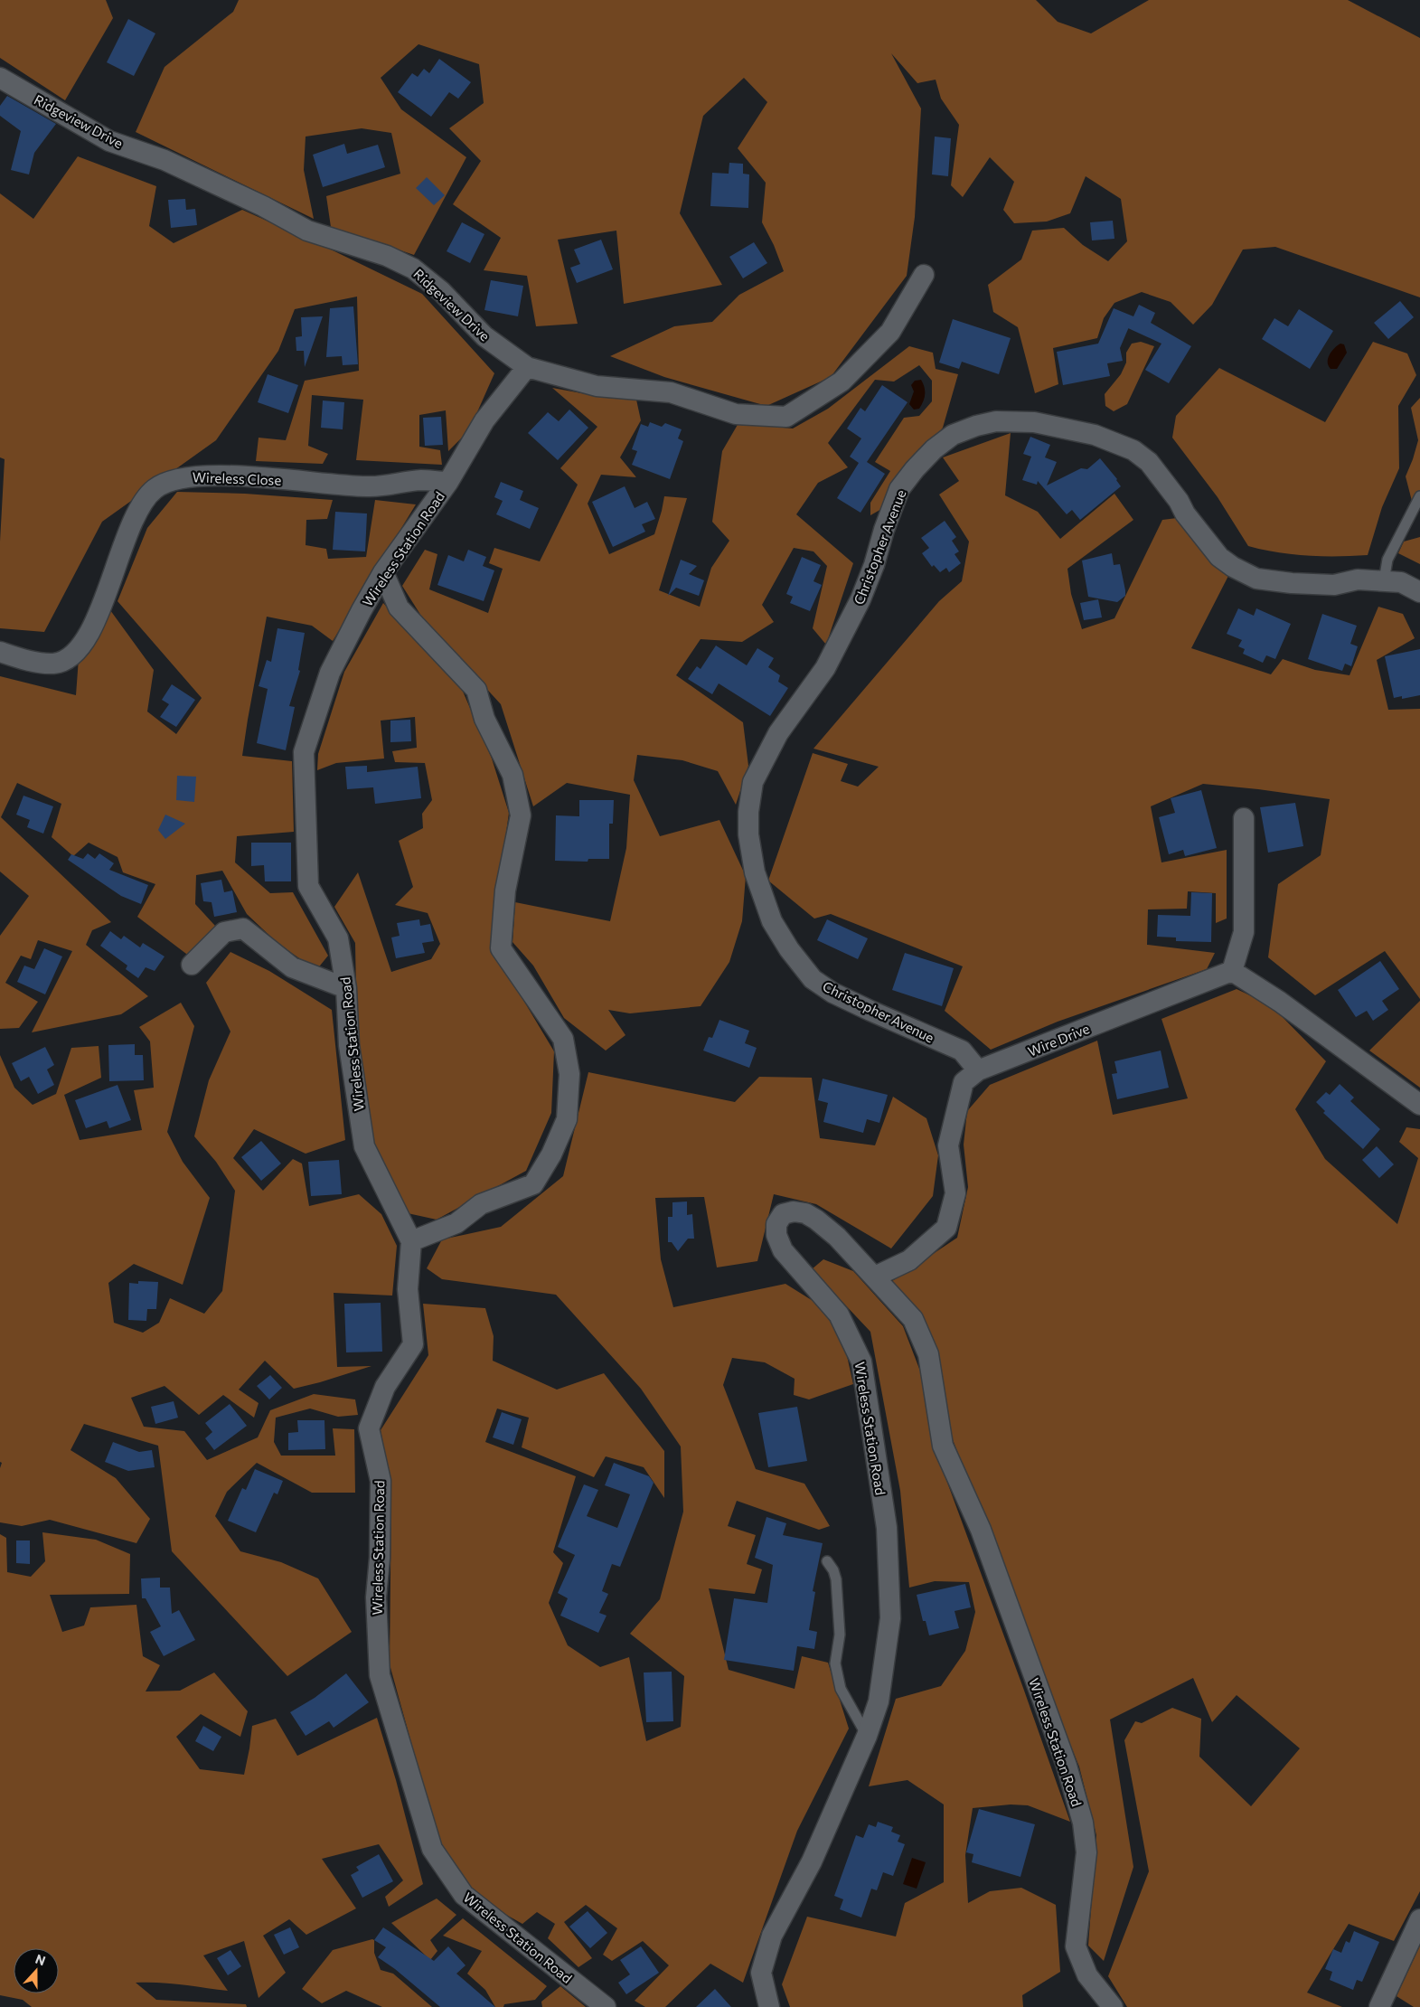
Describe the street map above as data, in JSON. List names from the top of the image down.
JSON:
{
  "streets": {
    "street": [
      "Ridgeview Drive",
      "Wireless Close",
      "Christopher Avenue",
      "Wireless Station Road",
      "Wire Drive"
    ]
  },
  "crossings": [
    ["Ridgeview Drive", "Wireless Station Road"],
    ["Wireless Close", "Wireless Station Road"],
    ["Christopher Avenue", "Wire Drive"],
    ["Wireless Station Road", "Wire Drive"]
  ],
  "north": "top"
}
